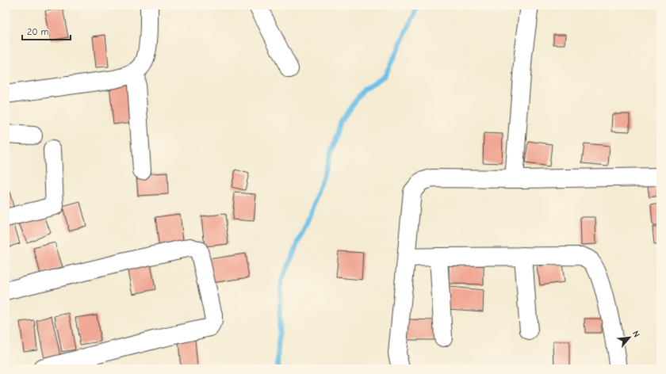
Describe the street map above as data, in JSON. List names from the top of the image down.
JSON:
{
  "scale_bar": "20 m",
  "north": "top right"
}
